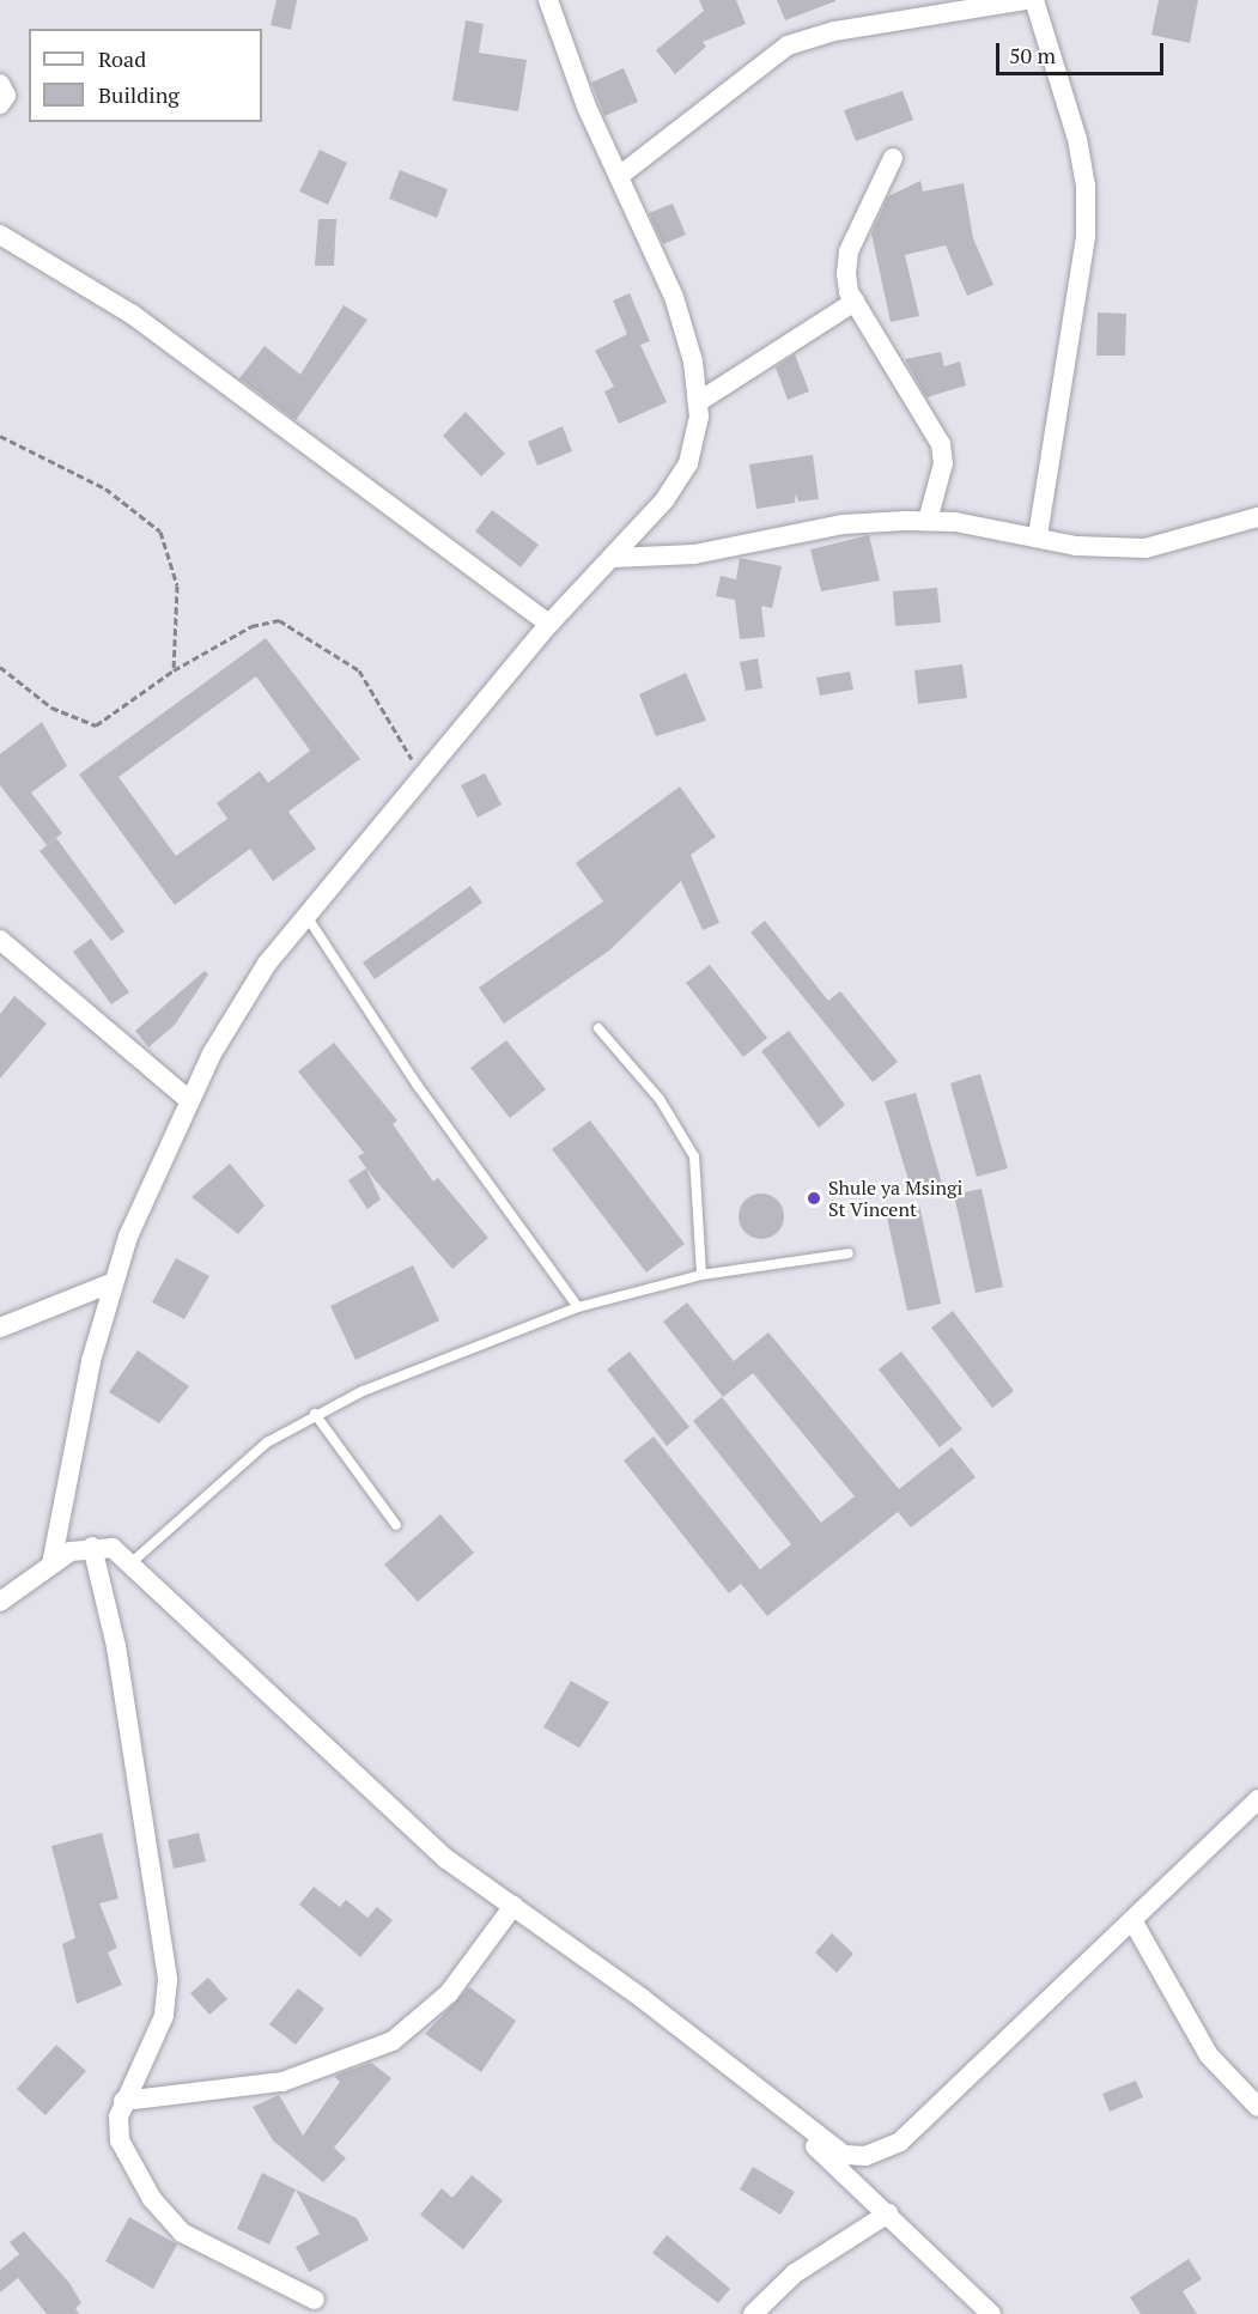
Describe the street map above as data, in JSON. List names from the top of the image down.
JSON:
{
  "places": ["Shule ya Msingi St Vincent"],
  "legend": ["Road", "Building"],
  "scale_bar": "50 m"
}
